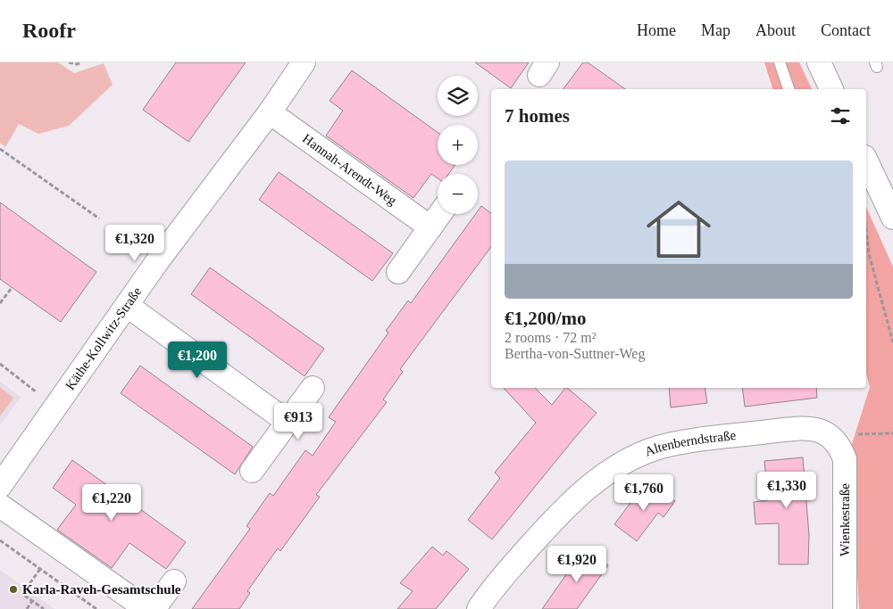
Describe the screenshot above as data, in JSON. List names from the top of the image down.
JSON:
{
  "streets": {
    "street": [
      "Hannah-Arendt-Weg",
      "Käthe-Kollwitz-Straße",
      "Altenberndstraße",
      "Wienkestraße"
    ]
  },
  "crossings": [
    ["Hannah-Arendt-Weg", "Käthe-Kollwitz-Straße"],
    ["Altenberndstraße", "Wienkestraße"]
  ],
  "places": ["Karla-Raveh-Gesamtschule"],
  "page": {
    "header": "Roofr",
    "nav": [
      "Home",
      "Map",
      "About",
      "Contact"
    ],
    "map_buttons": ["+", "−"],
    "heading": "7 homes",
    "list": [
      {
        "name": "€1,200/mo",
        "note": "2 rooms · 72 m² · Bertha-von-Suttner-Weg"
      }
    ],
    "price": [
      "€1,320",
      "€1,200",
      "€913",
      "€1,330",
      "€1,760",
      "€1,220",
      "€1,920"
    ]
  }
}
